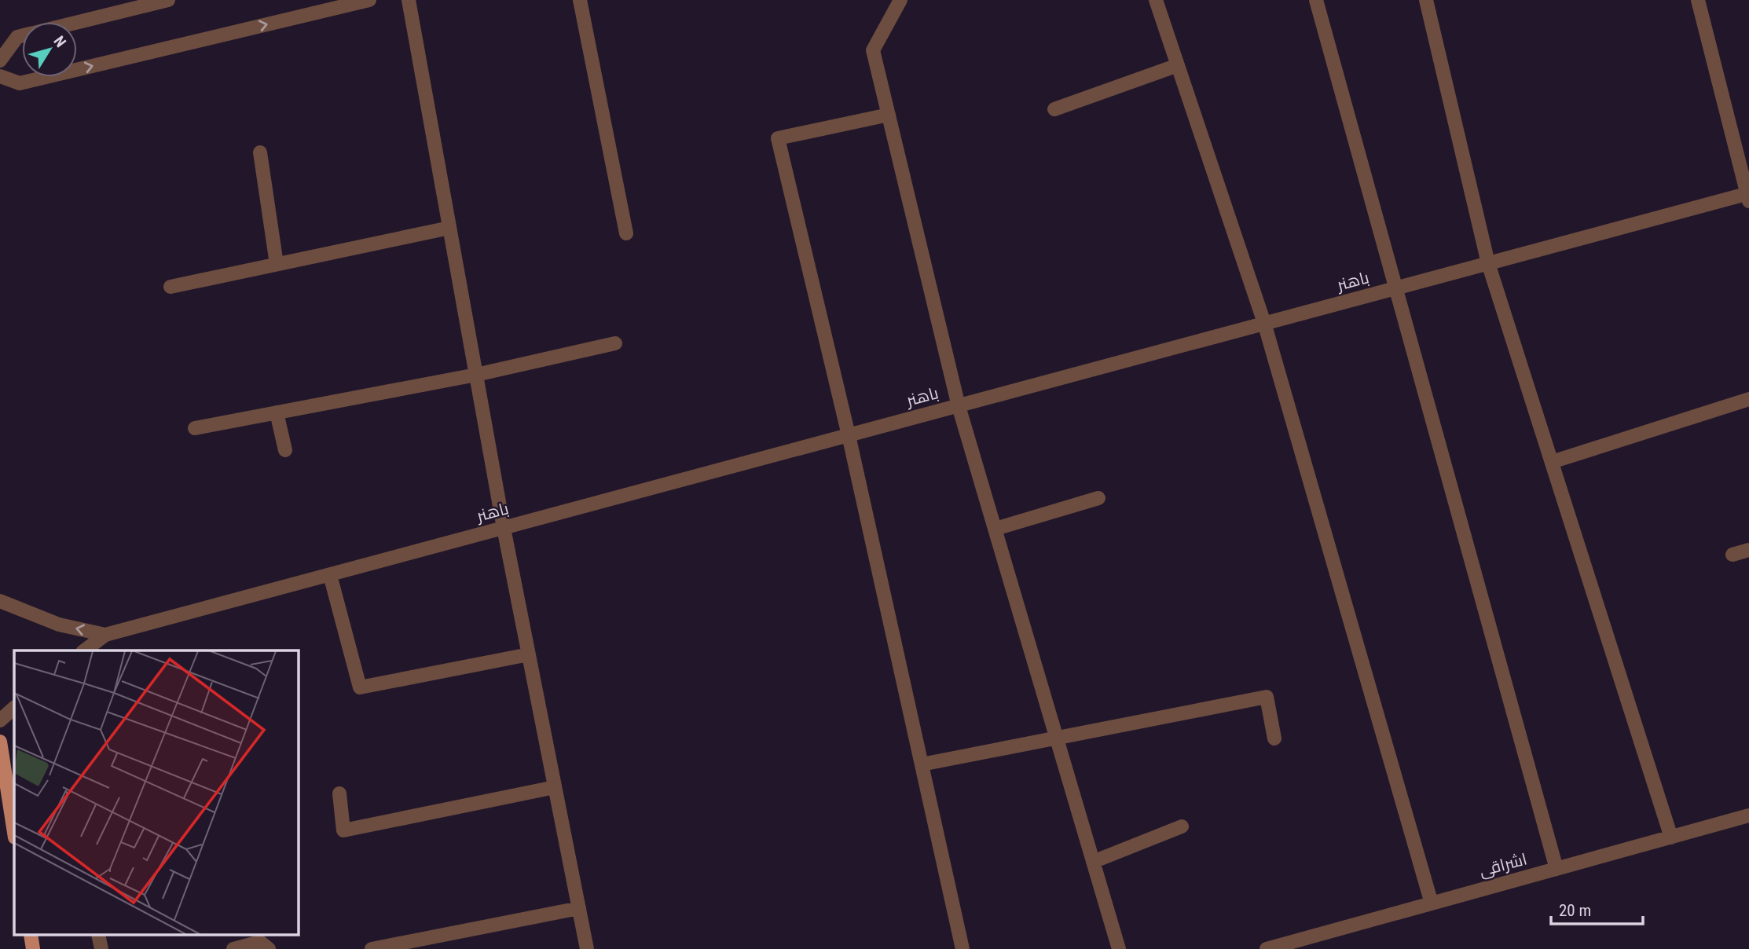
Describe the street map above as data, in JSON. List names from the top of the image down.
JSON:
{
  "streets": {
    "street": ["باهنر", "اشراقی"]
  },
  "scale_bar": "20 m",
  "north": "top right"
}
